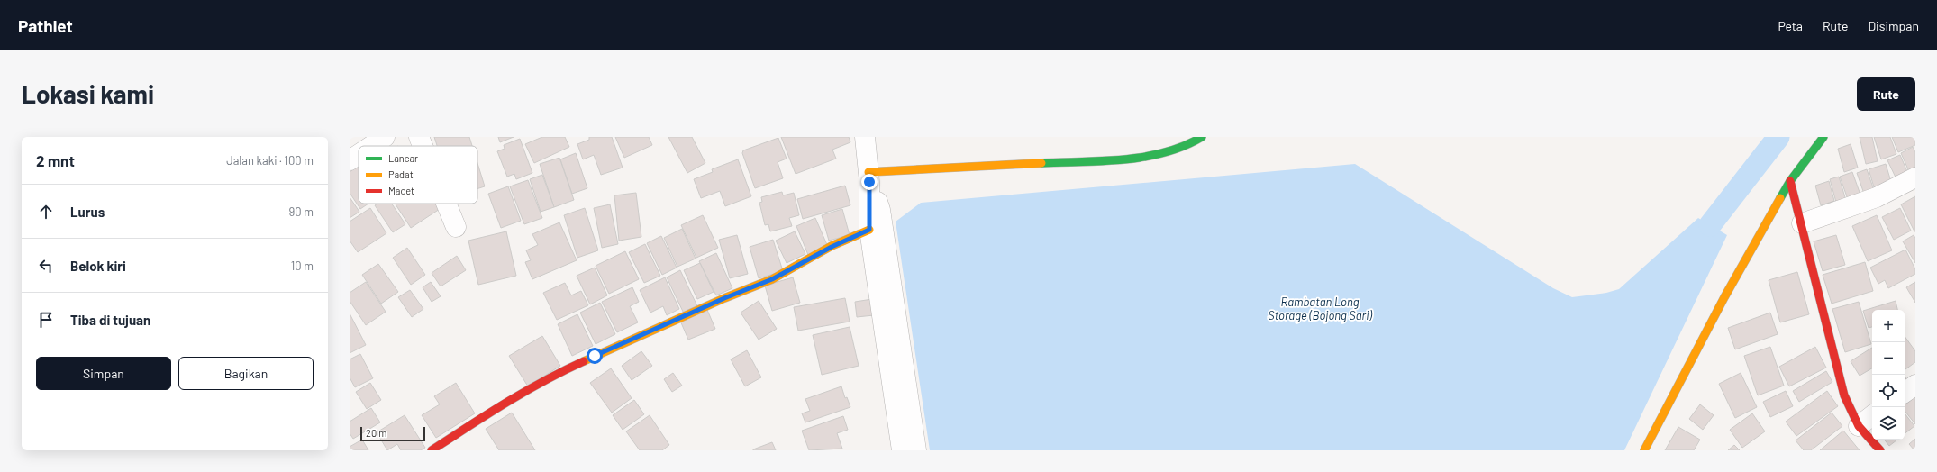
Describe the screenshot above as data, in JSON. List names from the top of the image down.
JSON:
{
  "water": ["Rambatan Long Storage (Bojong Sari)"],
  "legend": ["Lancar", "Padat", "Macet"],
  "scale_bar": "20 m",
  "page": {
    "header": "Pathlet",
    "nav": ["Peta", "Rute", "Disimpan"],
    "buttons": [
      "Rute",
      ["Simpan", "Bagikan"]
    ],
    "title": "Lokasi kami",
    "heading": ["2 mnt", "Jalan kaki · 100 m"],
    "list": [
      ["Lurus", "90 m"],
      ["Belok kiri", "10 m"],
      "Tiba di tujuan"
    ],
    "map_buttons": ["+", "−"],
    "scale": "20 m"
  }
}
